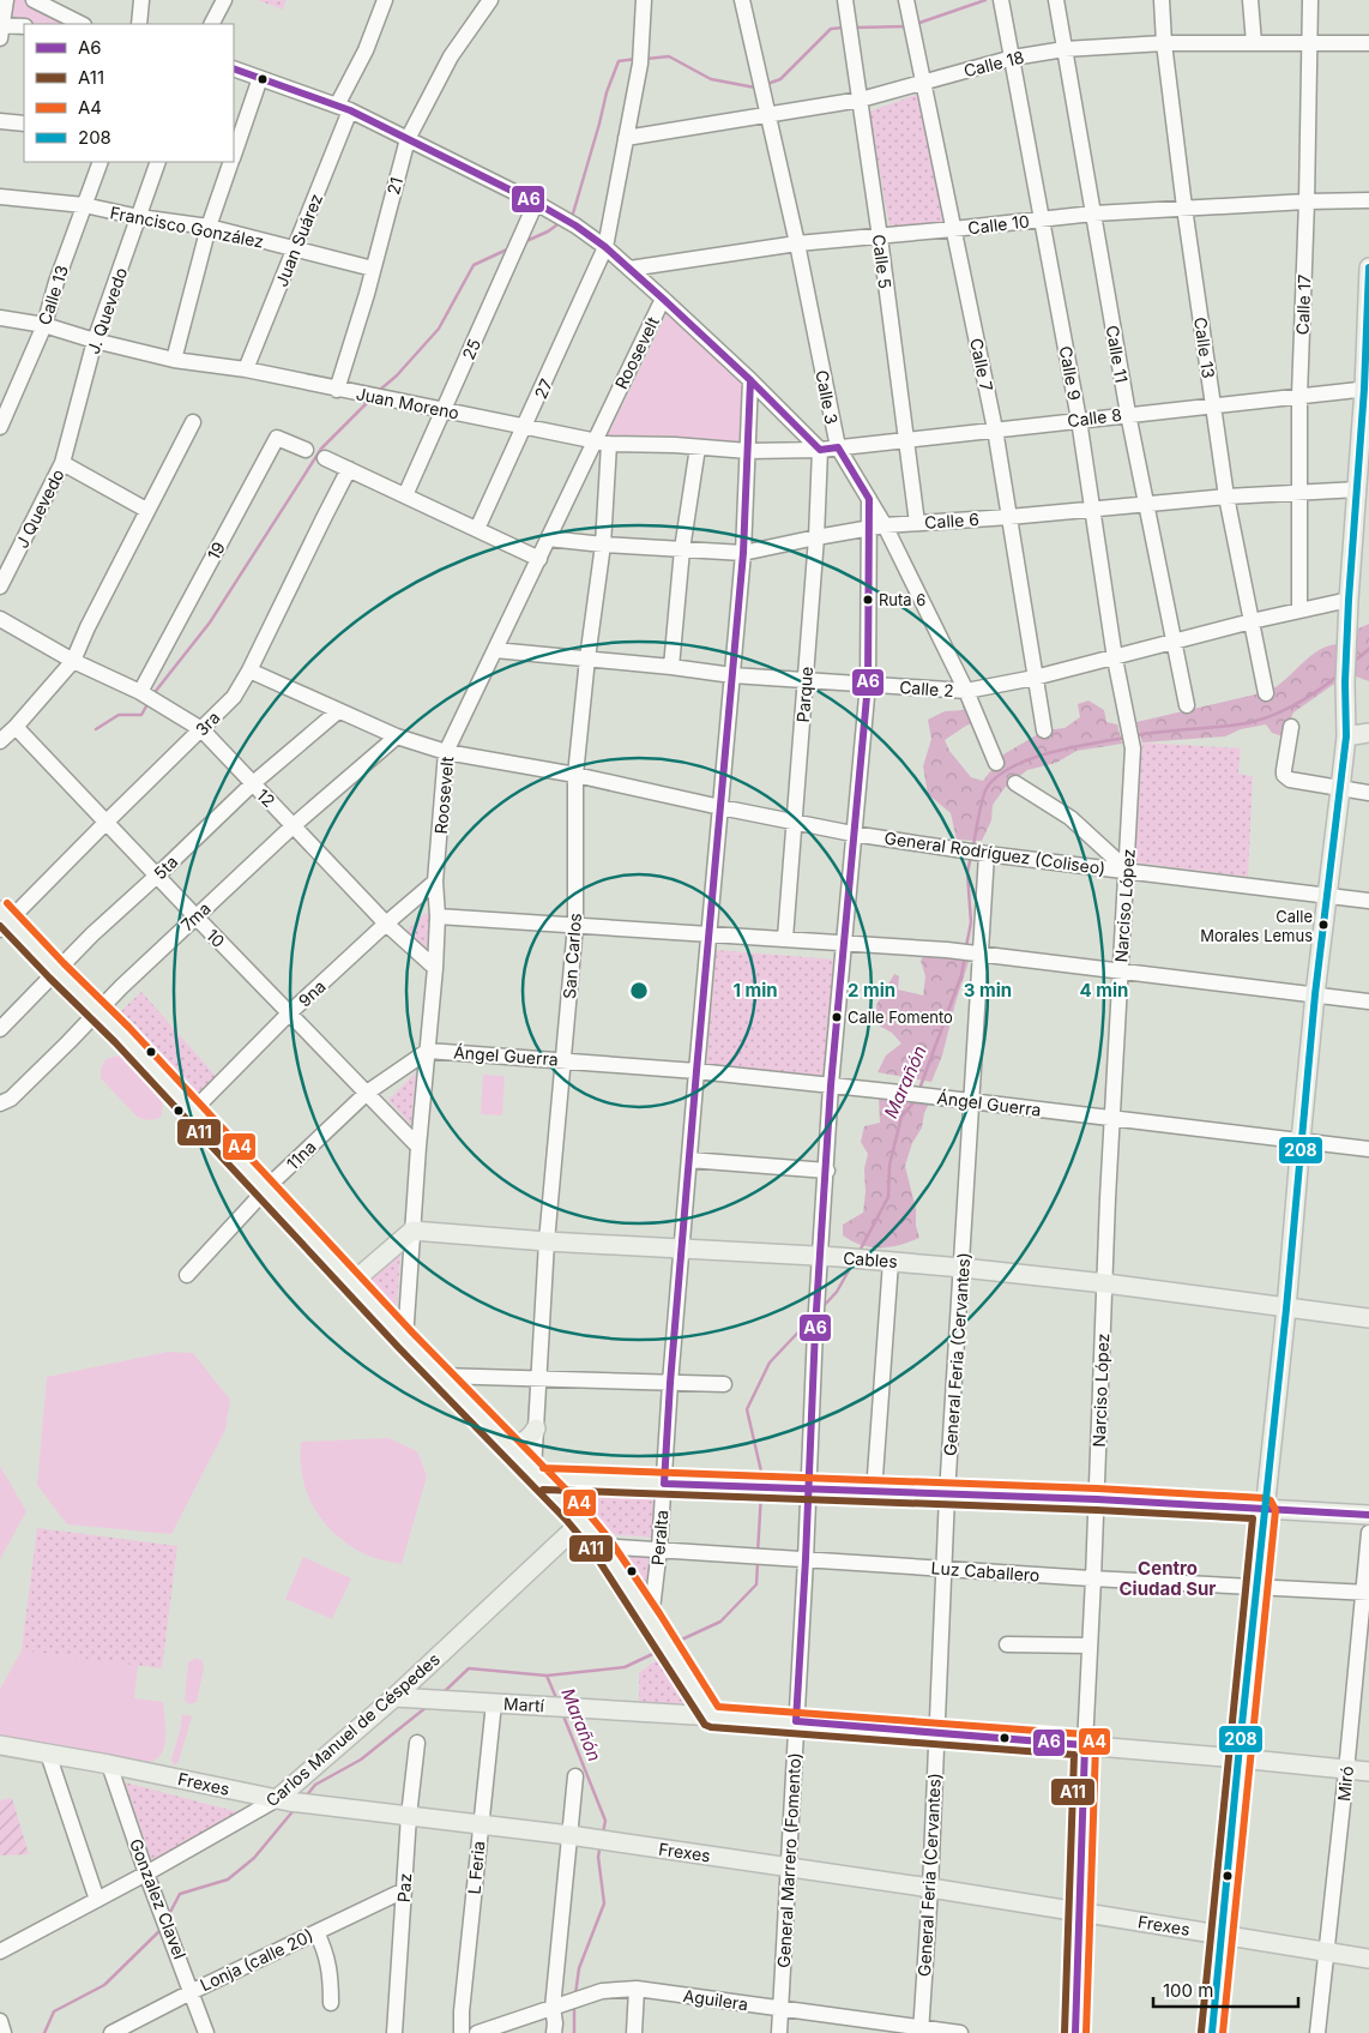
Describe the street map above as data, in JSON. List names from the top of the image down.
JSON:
{
  "streets": {
    "main road": [
      "Cables",
      "Martí",
      "Carlos Manuel de Céspedes",
      "Frexes"
    ],
    "street": [
      "Calle 18",
      "21",
      "Calle 10",
      "Francisco González",
      "Juan Suárez",
      "Calle 5",
      "Calle 13",
      "Calle 17",
      "J. Quevedo",
      "25",
      "Roosevelt",
      "Calle 11",
      "Calle 7",
      "Calle 9",
      "27",
      "Calle 3",
      "Juan Moreno",
      "Calle 8",
      "J Quevedo",
      "Calle 6",
      "19",
      "Calle 2",
      "Parque",
      "3ra",
      "12",
      "General Rodríguez (Coliseo)",
      "5ta",
      "Narciso López",
      "7ma",
      "10",
      "San Carlos",
      "9na",
      "Ángel Guerra",
      "11na",
      "General Feria (Cervantes)",
      "Peralta",
      "Luz Caballero",
      "Miró",
      "General Marrero (Fomento)",
      "L Feria",
      "Paz",
      "Gonzalez Clavel",
      "Lonja (calle 20)",
      "Aguilera"
    ]
  },
  "crossings": [
    ["Calle 18", "Calle 5"],
    ["Calle 18", "Calle 13"],
    ["Calle 18", "Calle 17"],
    ["Calle 18", "Calle 11"],
    ["Calle 18", "Calle 7"],
    ["Calle 18", "Calle 9"],
    ["Calle 18", "27"],
    ["Calle 18", "Calle 3"],
    ["21", "Francisco González"],
    ["21", "Juan Moreno"],
    ["Calle 10", "Calle 5"],
    ["Calle 10", "Calle 13"],
    ["Calle 10", "Calle 17"],
    ["Calle 10", "Calle 11"],
    ["Calle 10", "Calle 7"],
    ["Calle 10", "Calle 9"],
    ["Calle 10", "Calle 3"],
    ["Francisco González", "Juan Suárez"],
    ["Francisco González", "Calle 13"],
    ["Francisco González", "J. Quevedo"],
    ["Juan Suárez", "Juan Moreno"],
    ["Calle 5", "Calle 8"],
    ["Calle 5", "Calle 6"],
    ["Calle 13", "Juan Moreno"],
    ["Calle 13", "Calle 8"],
    ["Calle 13", "Calle 6"],
    ["Calle 13", "Calle 2"],
    ["Calle 17", "Calle 8"],
    ["Calle 17", "Calle 6"],
    ["Calle 17", "Calle 2"],
    ["J. Quevedo", "Juan Moreno"],
    ["J. Quevedo", "J Quevedo"],
    ["25", "Juan Moreno"],
    ["Roosevelt", "Juan Moreno"],
    ["Roosevelt", "Calle 6"],
    ["Roosevelt", "Calle 2"],
    ["Roosevelt", "12"],
    ["Roosevelt", "General Rodríguez (Coliseo)"],
    ["Roosevelt", "10"],
    ["Roosevelt", "San Carlos"],
    ["Roosevelt", "9na"],
    ["Roosevelt", "Ángel Guerra"],
    ["Roosevelt", "11na"],
    ["Roosevelt", "Cables"],
    ["Calle 11", "Calle 8"],
    ["Calle 11", "Calle 6"],
    ["Calle 11", "Calle 2"],
    ["Calle 7", "Calle 8"],
    ["Calle 7", "Calle 6"],
    ["Calle 7", "Calle 2"],
    ["Calle 9", "Calle 8"],
    ["Calle 9", "Calle 6"],
    ["Calle 9", "Calle 2"],
    ["Calle 9", "Narciso López"],
    ["27", "Juan Moreno"],
    ["Calle 3", "Calle 8"],
    ["Calle 3", "Calle 6"],
    ["Calle 3", "Calle 2"],
    ["Juan Moreno", "Calle 8"],
    ["Juan Moreno", "Parque"],
    ["Juan Moreno", "San Carlos"],
    ["Juan Moreno", "Peralta"],
    ["Calle 8", "Parque"],
    ["Calle 6", "Parque"],
    ["Calle 6", "San Carlos"],
    ["Calle 6", "Peralta"],
    ["19", "12"],
    ["Calle 2", "Parque"],
    ["Calle 2", "San Carlos"],
    ["Calle 2", "Peralta"],
    ["Parque", "General Rodríguez (Coliseo)"],
    ["3ra", "12"],
    ["3ra", "General Rodríguez (Coliseo)"],
    ["3ra", "10"],
    ["12", "5ta"],
    ["12", "7ma"],
    ["12", "9na"],
    ["General Rodríguez (Coliseo)", "5ta"],
    ["General Rodríguez (Coliseo)", "Narciso López"],
    ["General Rodríguez (Coliseo)", "7ma"],
    ["General Rodríguez (Coliseo)", "San Carlos"],
    ["General Rodríguez (Coliseo)", "General Feria (Cervantes)"],
    ["General Rodríguez (Coliseo)", "Peralta"],
    ["5ta", "10"],
    ["Narciso López", "Ángel Guerra"],
    ["Narciso López", "Cables"],
    ["Narciso López", "Luz Caballero"],
    ["Narciso López", "Martí"],
    ["Narciso López", "Frexes"],
    ["7ma", "10"],
    ["10", "9na"],
    ["10", "11na"],
    ["San Carlos", "Ángel Guerra"],
    ["San Carlos", "Cables"],
    ["Ángel Guerra", "11na"],
    ["Ángel Guerra", "General Feria (Cervantes)"],
    ["Ángel Guerra", "Peralta"],
    ["Cables", "General Feria (Cervantes)"],
    ["Cables", "Peralta"],
    ["Cables", "General Marrero (Fomento)"],
    ["General Feria (Cervantes)", "Luz Caballero"],
    ["General Feria (Cervantes)", "Martí"],
    ["General Feria (Cervantes)", "Frexes"],
    ["General Feria (Cervantes)", "Aguilera"],
    ["Peralta", "Luz Caballero"],
    ["Luz Caballero", "Miró"],
    ["Luz Caballero", "General Marrero (Fomento)"],
    ["Martí", "Carlos Manuel de Céspedes"],
    ["Martí", "Miró"],
    ["Martí", "General Marrero (Fomento)"],
    ["Martí", "L Feria"],
    ["Carlos Manuel de Céspedes", "Frexes"],
    ["Carlos Manuel de Céspedes", "Gonzalez Clavel"],
    ["Frexes", "Miró"],
    ["Frexes", "General Marrero (Fomento)"],
    ["Frexes", "L Feria"],
    ["Frexes", "Paz"],
    ["Frexes", "Gonzalez Clavel"],
    ["General Marrero (Fomento)", "Aguilera"],
    ["Paz", "Lonja (calle 20)"],
    ["Gonzalez Clavel", "Lonja (calle 20)"]
  ],
  "districts": ["Centro Ciudad Sur"],
  "water": ["Marañón"],
  "places": ["Ruta 6", "Calle Morales Lemus", "Calle Fomento"],
  "lines": [
    "transit line A6",
    "transit line 208",
    "transit line A4",
    "transit line A11"
  ],
  "legend": [
    "A6",
    "A11",
    "A4",
    "208"
  ],
  "scale_bar": "100 m",
  "rings": [
    "1 min",
    "2 min",
    "3 min",
    "4 min"
  ]
}
